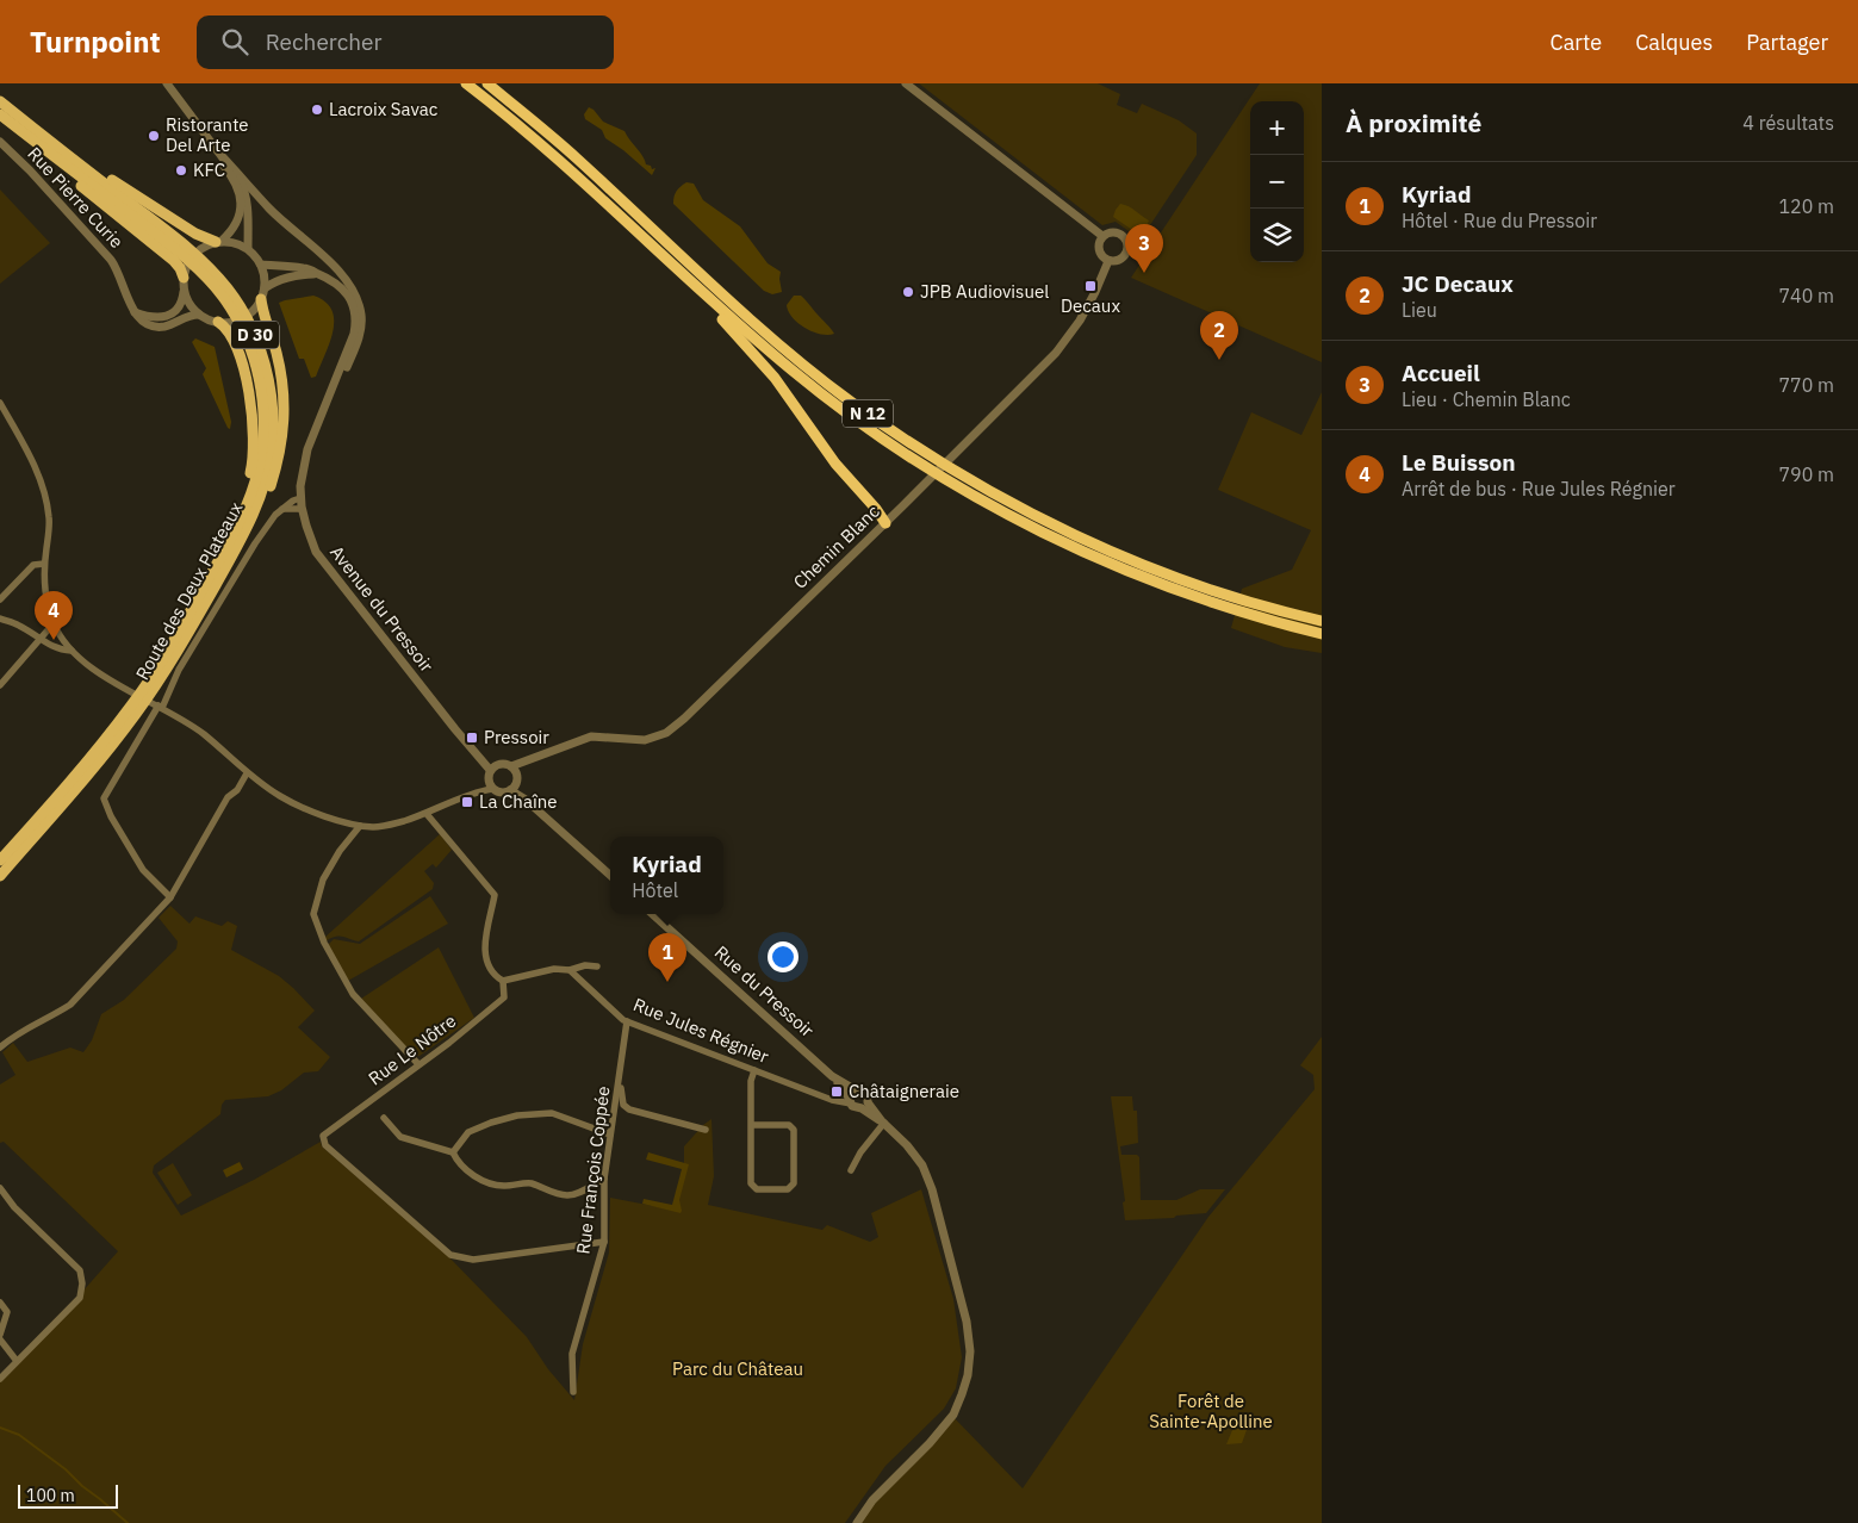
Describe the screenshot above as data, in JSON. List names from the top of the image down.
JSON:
{
  "streets": {
    "highway": ["N 12"],
    "main road": ["D 30", "Route des Deux Plateaux"],
    "street": [
      "Rue Pierre Curie",
      "Chemin Blanc",
      "Avenue du Pressoir",
      "Rue du Pressoir",
      "Rue Jules Régnier",
      "Rue Le Nôtre",
      "Rue François Coppée"
    ]
  },
  "crossings": [
    ["Chemin Blanc", "Avenue du Pressoir"],
    ["Rue du Pressoir", "Rue Jules Régnier"],
    ["Rue Jules Régnier", "Rue François Coppée"],
    ["Rue Le Nôtre", "Rue François Coppée"]
  ],
  "parks": ["Parc du Château", "Forêt de Sainte-Apolline"],
  "places": {
    "other": [
      "Lacroix Savac",
      "Ristorante Del Arte",
      "KFC",
      "JPB Audiovisuel"
    ],
    "transit": [
      "Decaux",
      "Pressoir",
      "La Chaîne",
      "Châtaigneraie"
    ]
  },
  "scale_bar": "100 m",
  "page": {
    "header": "Turnpoint",
    "search": "Rechercher",
    "nav": ["Carte", "Calques", "Partager"],
    "heading": ["À proximité", "4 résultats"],
    "map_buttons": ["+", "−"],
    "list": [
      {
        "mark": "1",
        "name": "Kyriad",
        "note": "Hôtel · Rue du Pressoir",
        "value": "120 m"
      },
      {
        "mark": "2",
        "name": "JC Decaux",
        "note": "Lieu",
        "value": "740 m"
      },
      {
        "mark": "3",
        "name": "Accueil",
        "note": "Lieu · Chemin Blanc",
        "value": "770 m"
      },
      {
        "mark": "4",
        "name": "Le Buisson",
        "note": "Arrêt de bus · Rue Jules Régnier",
        "value": "790 m"
      }
    ],
    "pins": [
      "3",
      "2",
      "4",
      "1"
    ],
    "popup": ["Kyriad", "Hôtel"],
    "scale": "100 m"
  }
}
